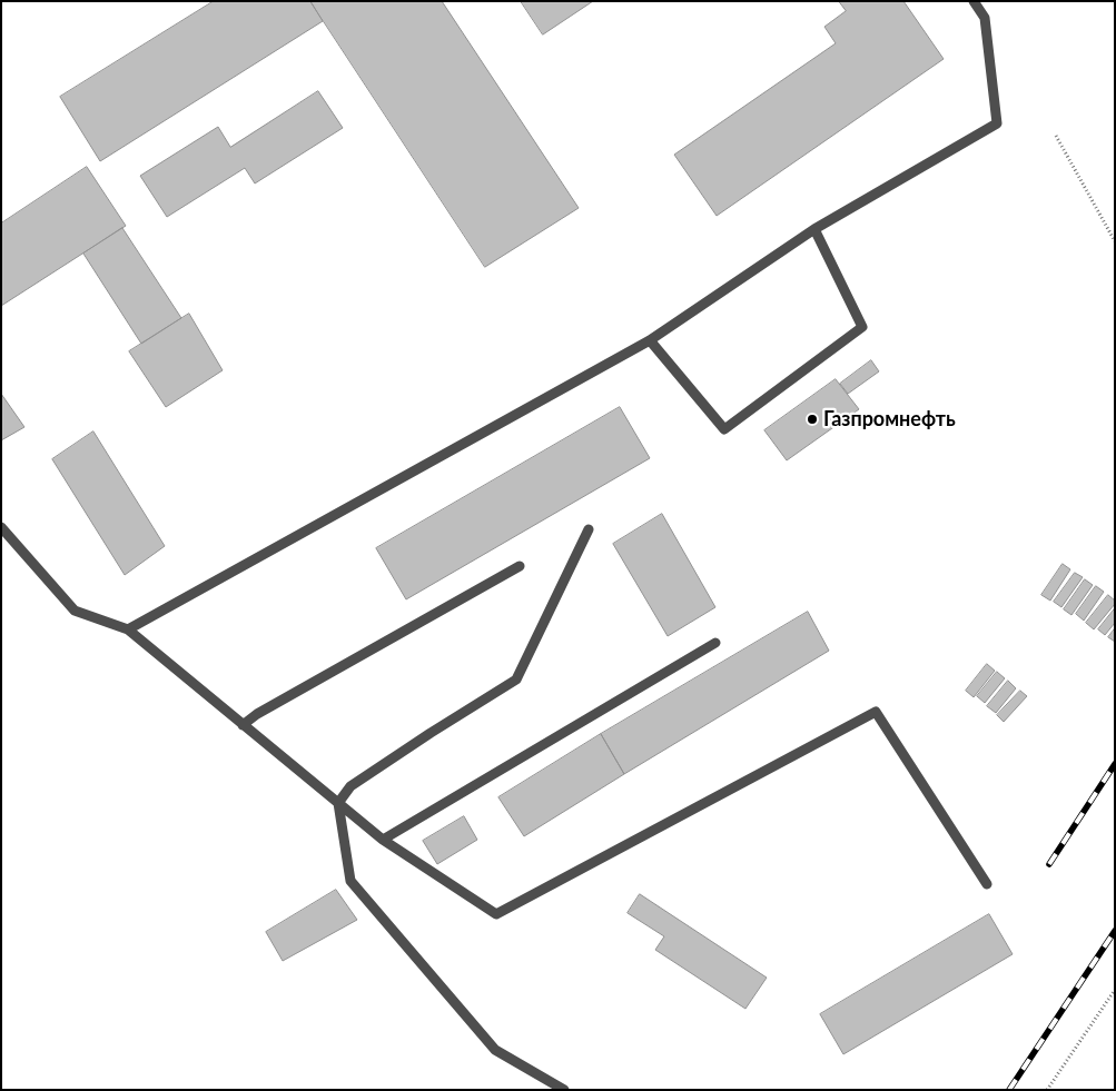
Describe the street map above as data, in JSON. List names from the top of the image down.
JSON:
{
  "places": ["Газпромнефть"]
}
